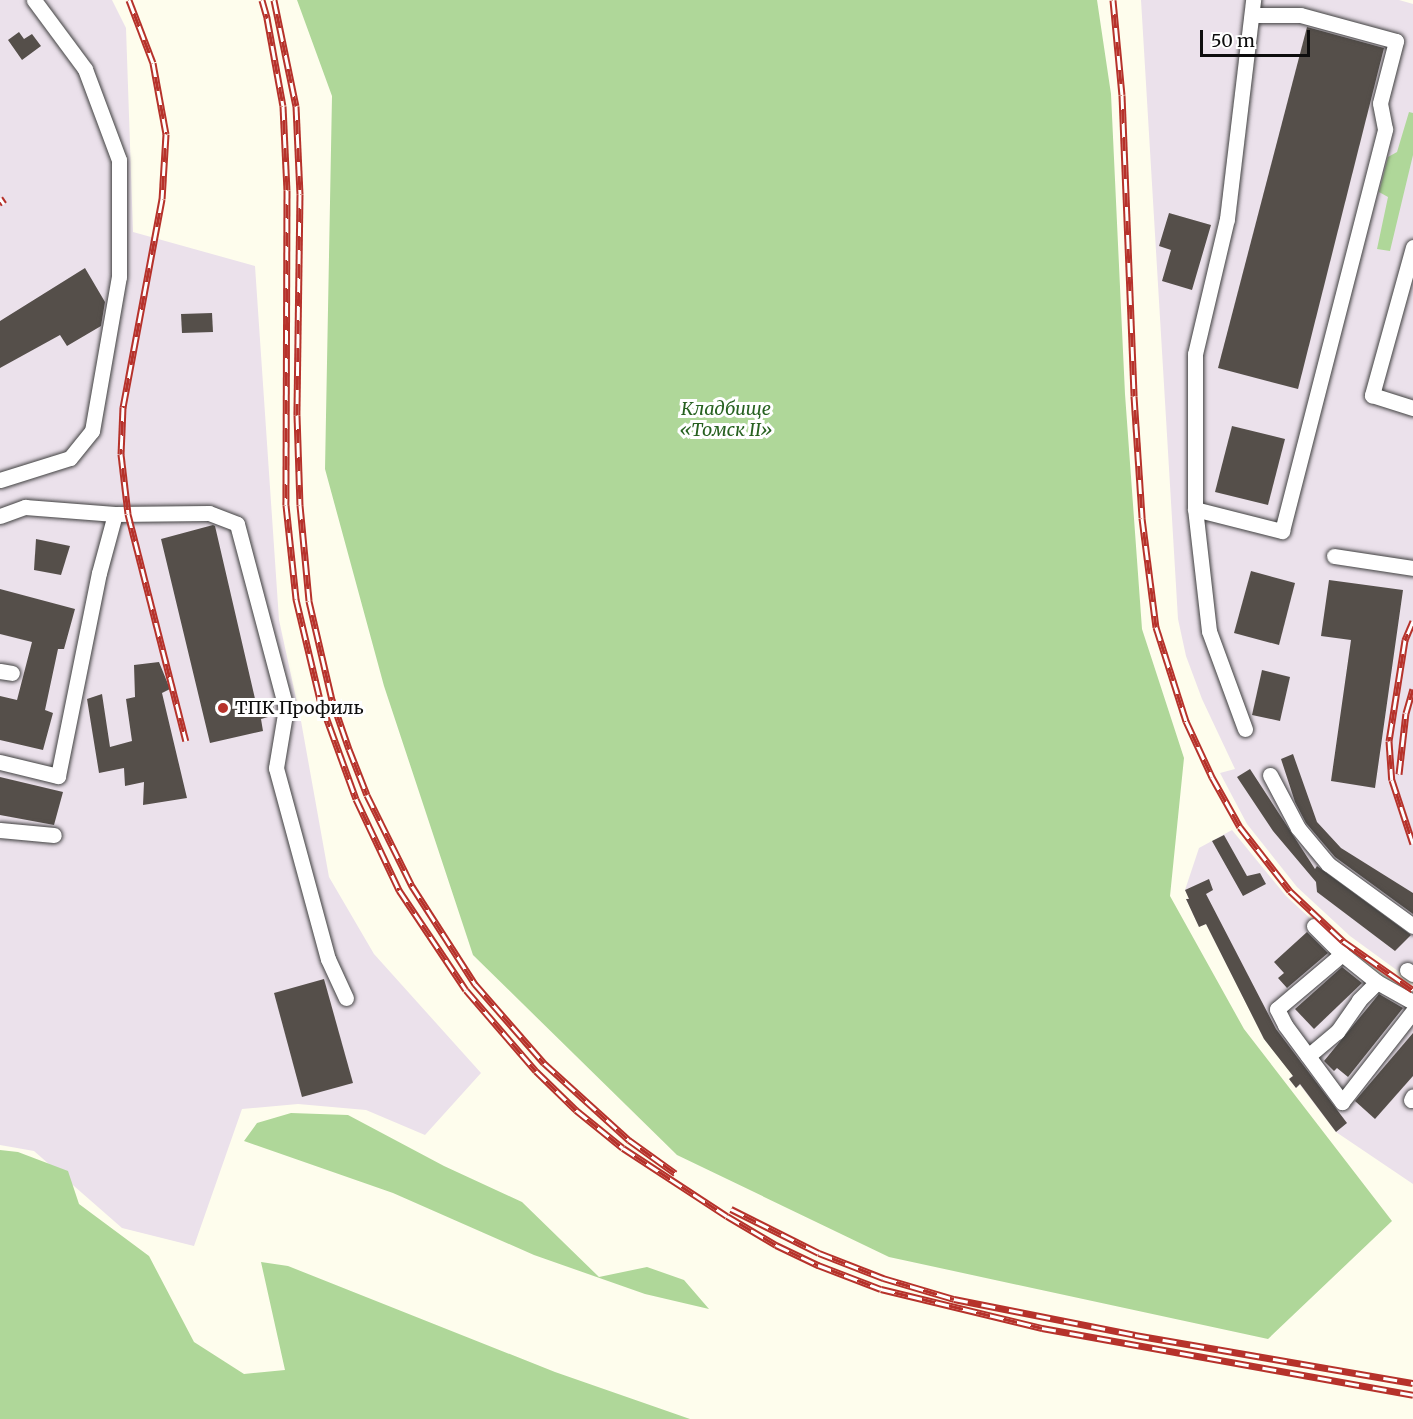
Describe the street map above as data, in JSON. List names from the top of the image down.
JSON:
{
  "parks": ["Кладбище «Томск II»"],
  "places": ["ТПК Профиль"],
  "scale_bar": "50 m"
}
